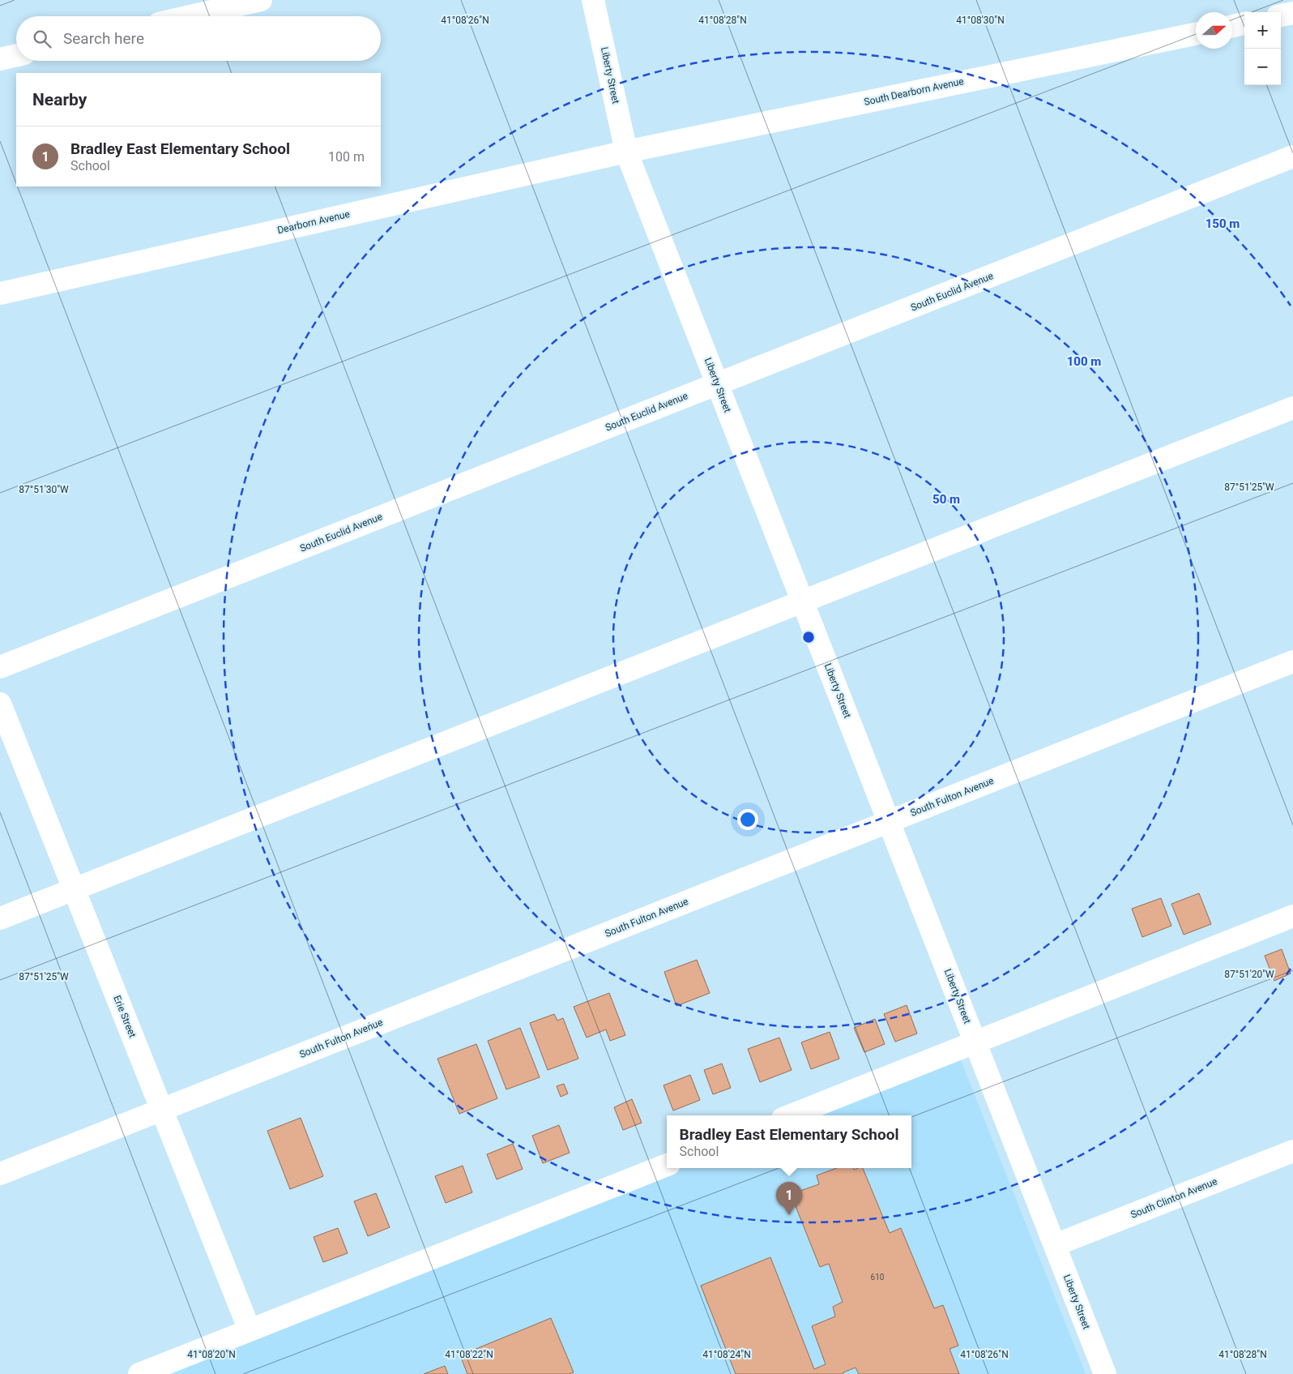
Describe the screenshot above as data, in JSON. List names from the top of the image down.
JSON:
{
  "streets": {
    "street": [
      "Liberty Street",
      "South Dearborn Avenue",
      "Dearborn Avenue",
      "South Euclid Avenue",
      "South Fulton Avenue",
      "Erie Street",
      "South Clinton Avenue"
    ]
  },
  "crossings": [
    ["Liberty Street", "South Dearborn Avenue"],
    ["Liberty Street", "Dearborn Avenue"],
    ["Liberty Street", "South Euclid Avenue"],
    ["Liberty Street", "South Fulton Avenue"],
    ["Liberty Street", "South Clinton Avenue"],
    ["South Dearborn Avenue", "Dearborn Avenue"],
    ["South Fulton Avenue", "Erie Street"]
  ],
  "house_numbers": ["610"],
  "north": "right",
  "page": {
    "map_buttons": ["+", "−"],
    "search": "Search here",
    "heading": "Nearby",
    "list": [
      {
        "mark": "1",
        "name": "Bradley East Elementary School",
        "note": "School",
        "value": "100 m"
      }
    ],
    "popup": ["Bradley East Elementary School", "School"],
    "pins": "1"
  },
  "coordinates": [
    "41°08'30\"N",
    "41°08'26\"N",
    "41°08'28\"N",
    "87°51'25\"W",
    "87°51'30\"W",
    "87°51'20\"W",
    "41°08'20\"N",
    "41°08'22\"N",
    "41°08'24\"N"
  ],
  "rings": ["150 m", "100 m", "50 m"]
}
